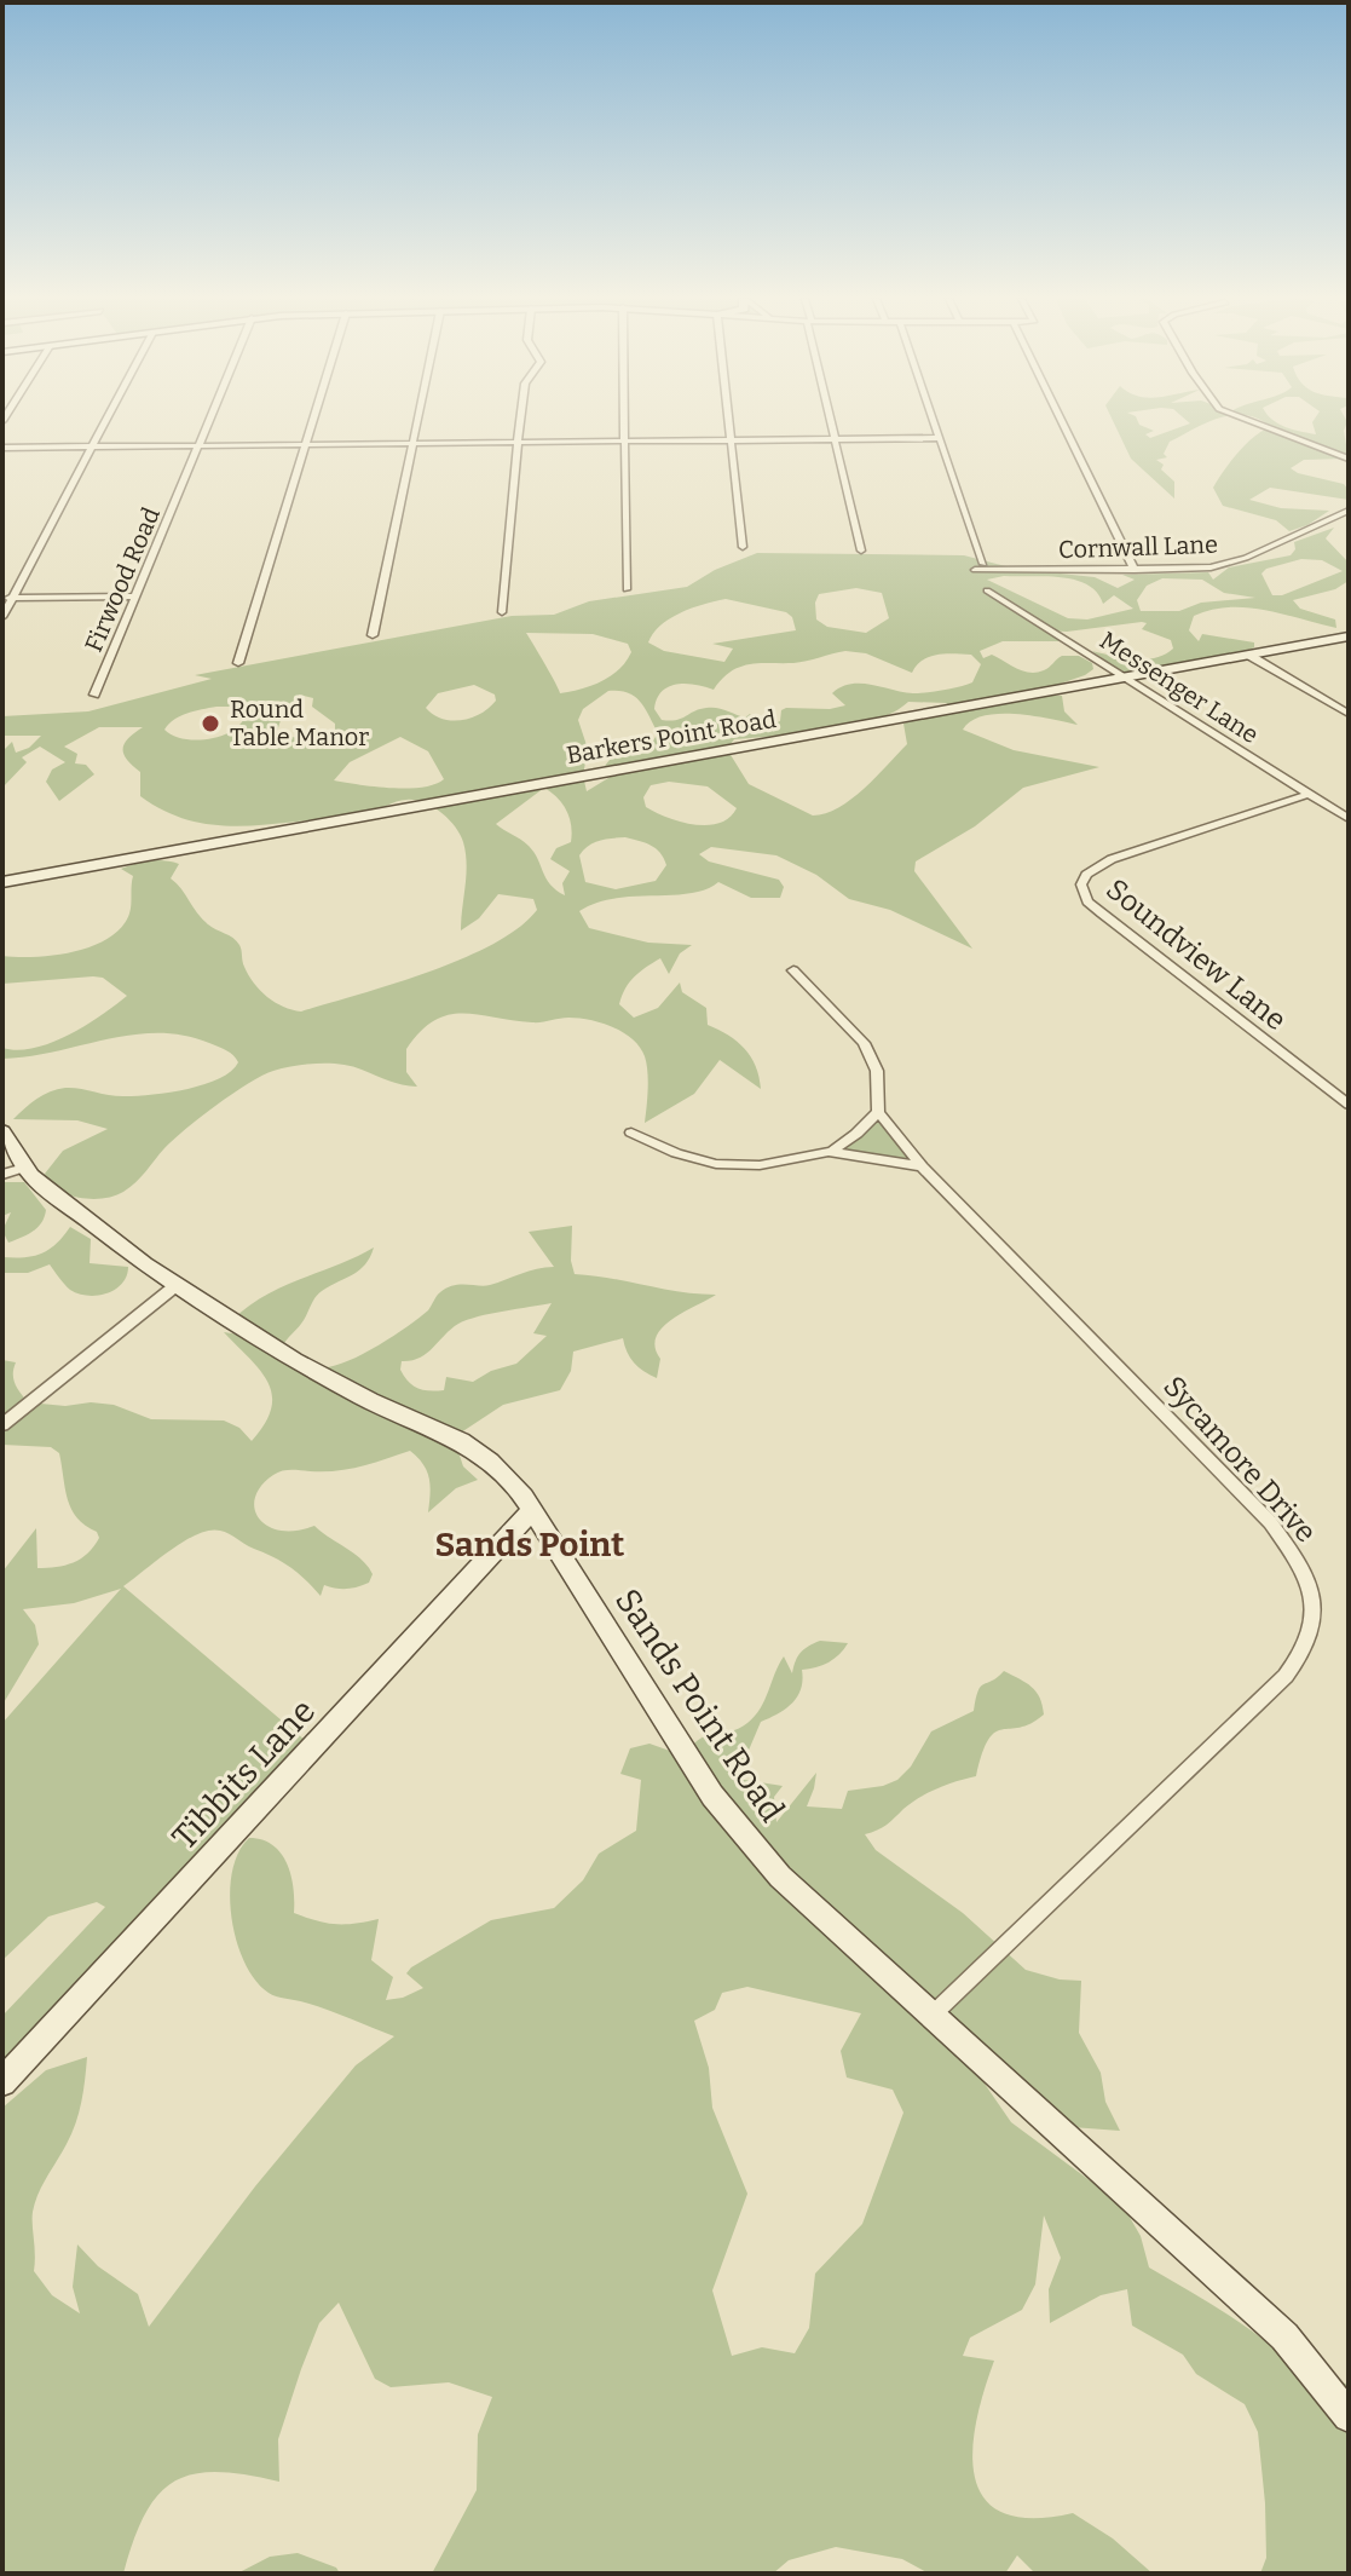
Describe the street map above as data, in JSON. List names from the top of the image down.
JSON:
{
  "streets": {
    "street": [
      "Cornwall Lane",
      "Firwood Road",
      "Messenger Lane",
      "Barkers Point Road",
      "Soundview Lane",
      "Sycamore Drive",
      "Sands Point Road",
      "Tibbits Lane"
    ]
  },
  "crossings": [
    ["Messenger Lane", "Barkers Point Road"],
    ["Messenger Lane", "Soundview Lane"],
    ["Sycamore Drive", "Sands Point Road"],
    ["Sands Point Road", "Tibbits Lane"]
  ],
  "districts": ["Sands Point"],
  "places": ["Round Table Manor"]
}
